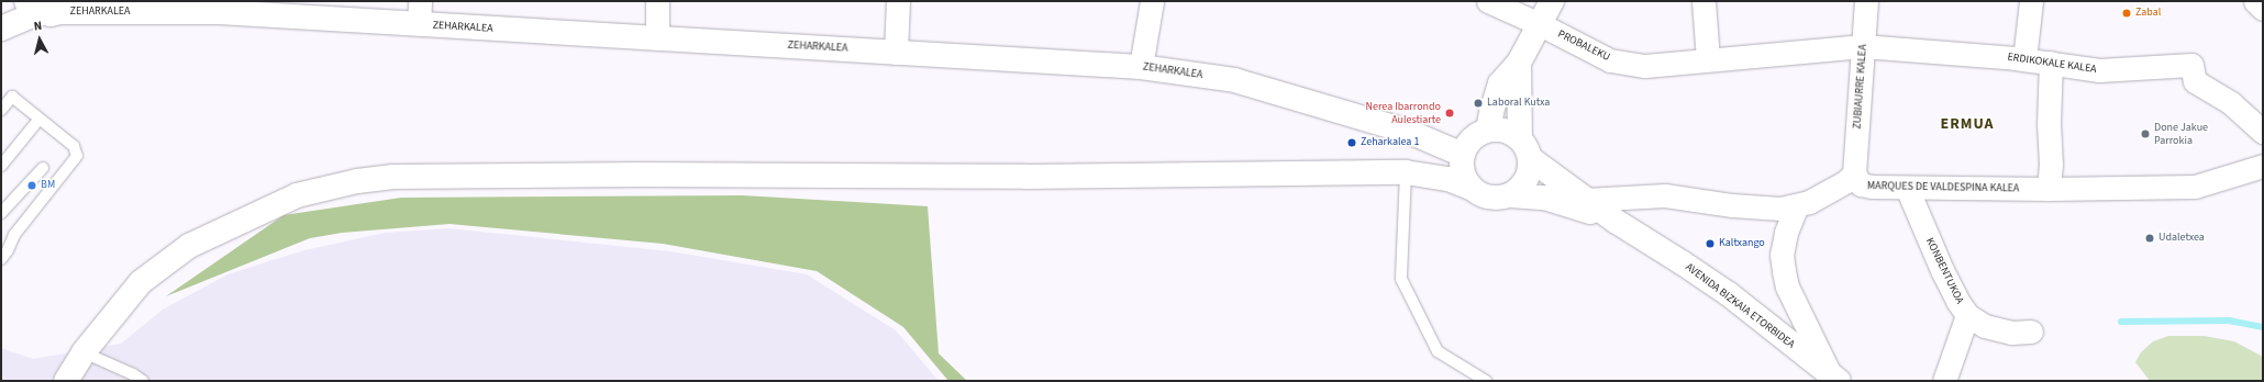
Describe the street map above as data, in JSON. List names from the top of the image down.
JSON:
{
  "streets": {
    "street": [
      "ZEHARKALEA",
      "PROBALEKU",
      "ERDIKOKALE KALEA",
      "ZUBIAURRE KALEA",
      "MARQUES DE VALDESPINA KALEA",
      "KONBENTUKOA",
      "AVENIDA BIZKAIA ETORBIDEA"
    ]
  },
  "crossings": [
    ["PROBALEKU", "ERDIKOKALE KALEA"],
    ["PROBALEKU", "ZUBIAURRE KALEA"],
    ["ERDIKOKALE KALEA", "ZUBIAURRE KALEA"],
    ["ZUBIAURRE KALEA", "MARQUES DE VALDESPINA KALEA"],
    ["MARQUES DE VALDESPINA KALEA", "KONBENTUKOA"]
  ],
  "districts": ["ERMUA"],
  "places": [
    "Zabal",
    "Laboral Kutxa",
    "Nerea Ibarrondo Aulestiarte",
    "Done Jakue Parrokia",
    "Zeharkalea 1",
    "BM",
    "Udaletxea",
    "Kaltxango"
  ],
  "north": "top"
}
